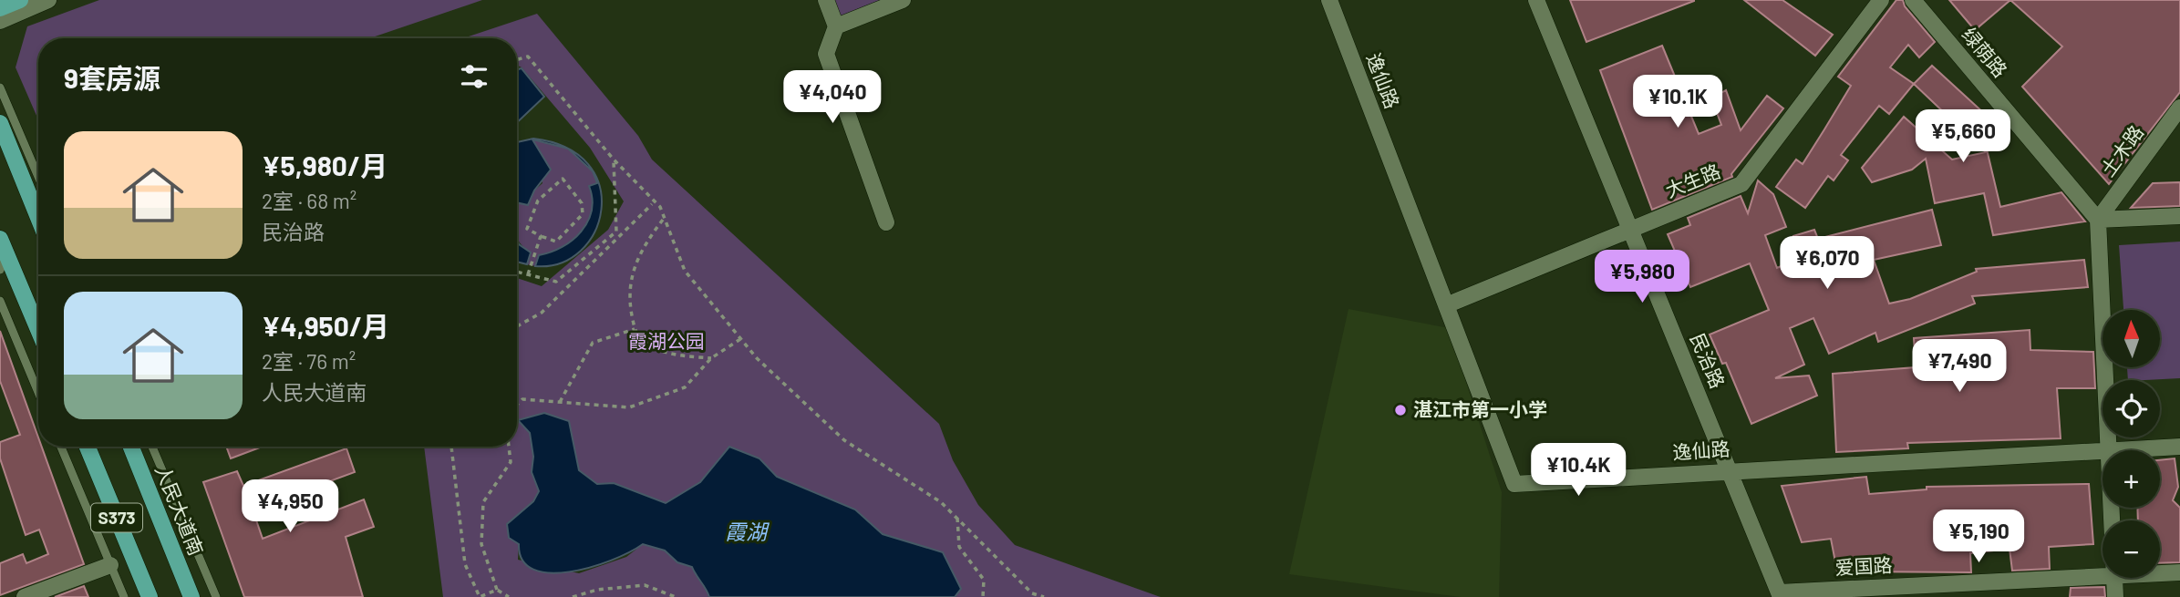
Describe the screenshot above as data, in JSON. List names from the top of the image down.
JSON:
{
  "streets": {
    "main road": ["人民大道南", "S373"],
    "street": [
      "绿荫路",
      "逸仙路",
      "土木路",
      "大生路",
      "民治路",
      "爱国路"
    ]
  },
  "crossings": [
    ["绿荫路", "土木路"],
    ["逸仙路", "大生路"],
    ["逸仙路", "民治路"],
    ["大生路", "民治路"],
    ["民治路", "爱国路"]
  ],
  "water": ["霞湖"],
  "parks": ["霞湖公园"],
  "places": ["湛江市第一小学"],
  "north": "top",
  "page": {
    "heading": "9套房源",
    "price": [
      "¥4,040",
      "¥10.1K",
      "¥5,660",
      "¥6,070",
      "¥5,980",
      "¥7,490",
      "¥10.4K",
      "¥4,950",
      "¥5,190"
    ],
    "list": [
      {
        "name": "¥5,980/月",
        "note": "2室 · 68 m² · 民治路"
      },
      {
        "name": "¥4,950/月",
        "note": "2室 · 76 m² · 人民大道南"
      }
    ],
    "map_buttons": ["+", "−"]
  }
}
